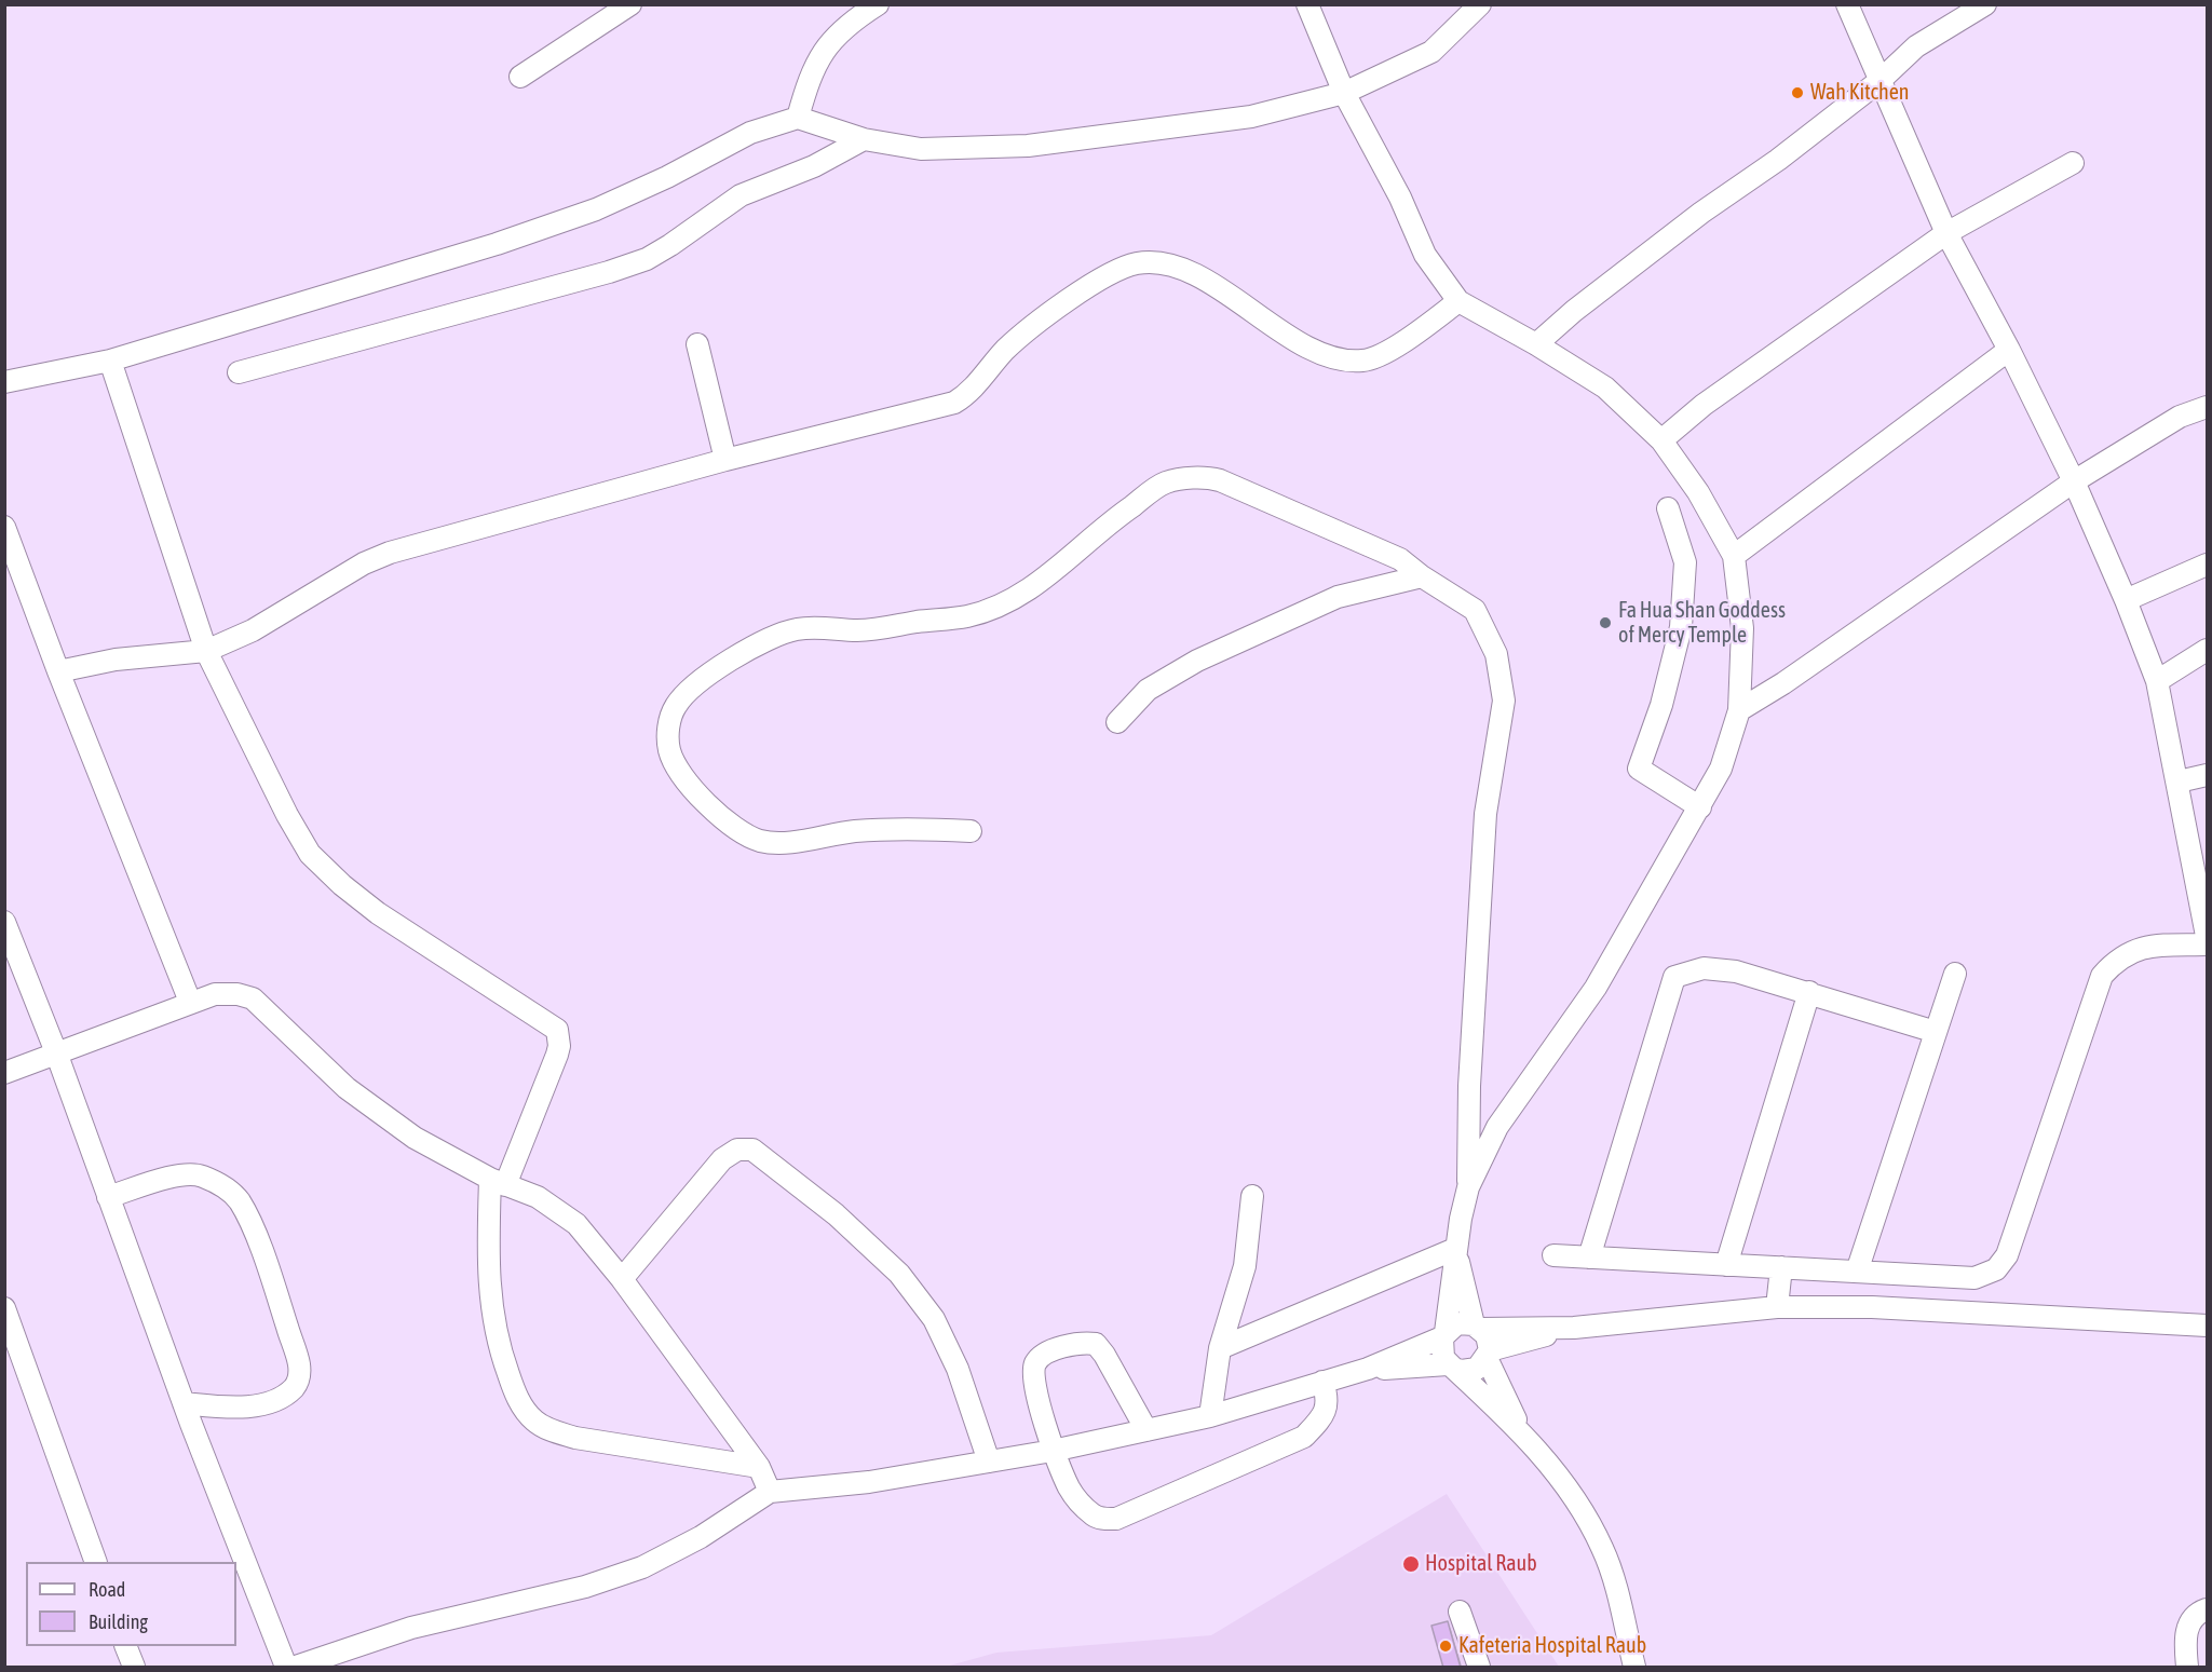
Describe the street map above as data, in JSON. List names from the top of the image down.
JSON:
{
  "places": [
    "Wah Kitchen",
    "Fa Hua Shan Goddess of Mercy Temple",
    "Hospital Raub",
    "Kafeteria Hospital Raub"
  ],
  "legend": ["Road", "Building"]
}
